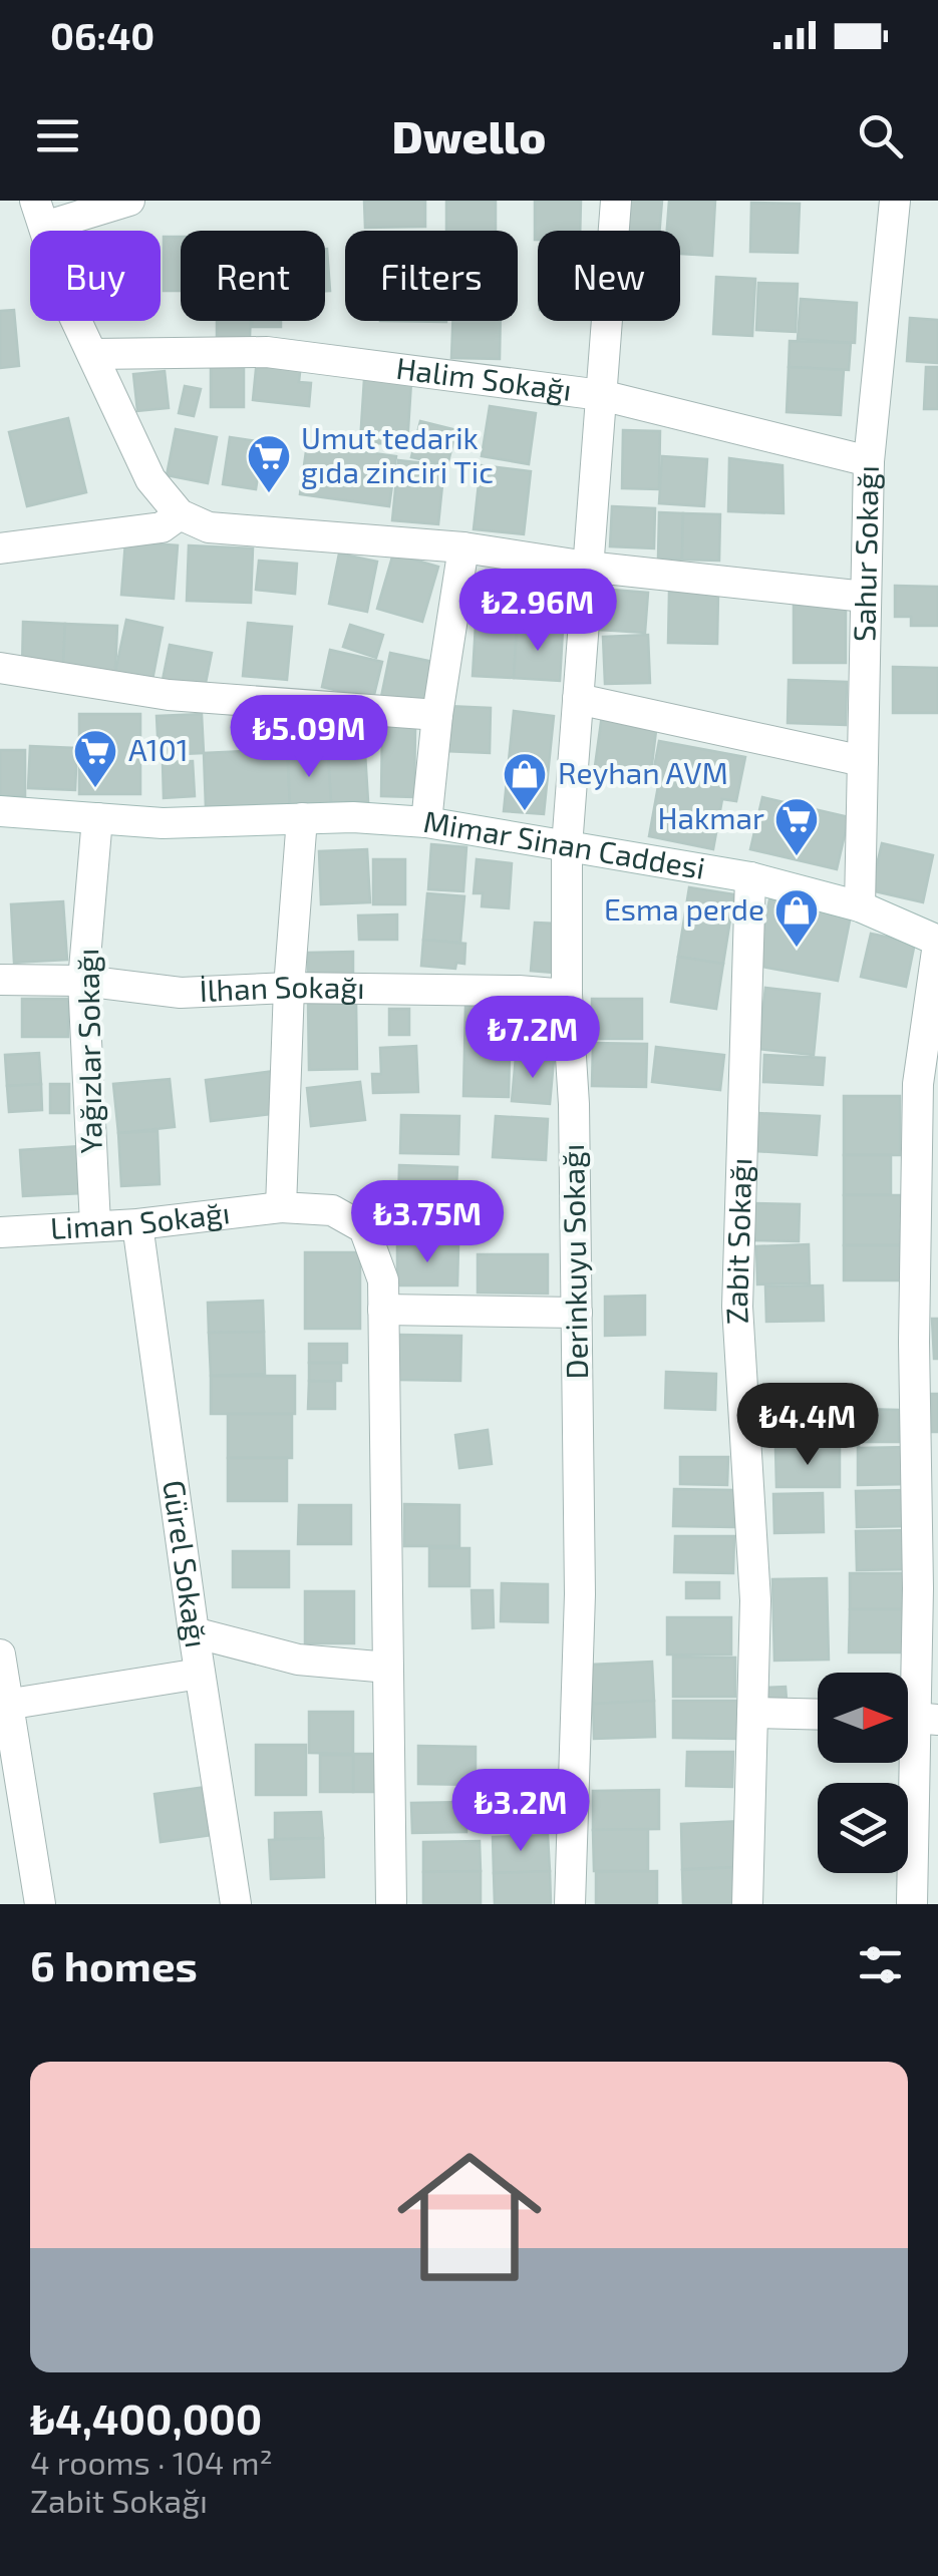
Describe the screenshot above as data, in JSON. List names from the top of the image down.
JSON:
{
  "streets": {
    "street": [
      "Halim Sokağı",
      "Sahur Sokağı",
      "Mimar Sinan Caddesi",
      "İlhan Sokağı",
      "Yağızlar Sokağı",
      "Liman Sokağı",
      "Zabit Sokağı",
      "Derinkuyu Sokağı",
      "Gürel Sokağı"
    ]
  },
  "crossings": [
    ["Halim Sokağı", "Sahur Sokağı"],
    ["Halim Sokağı", "Derinkuyu Sokağı"],
    ["Sahur Sokağı", "Mimar Sinan Caddesi"],
    ["Mimar Sinan Caddesi", "Yağızlar Sokağı"],
    ["Mimar Sinan Caddesi", "Zabit Sokağı"],
    ["Mimar Sinan Caddesi", "Derinkuyu Sokağı"],
    ["İlhan Sokağı", "Yağızlar Sokağı"],
    ["İlhan Sokağı", "Derinkuyu Sokağı"],
    ["Yağızlar Sokağı", "Liman Sokağı"],
    ["Liman Sokağı", "Gürel Sokağı"]
  ],
  "places": {
    "supermarket": ["Umut tedarik gıda zinciri Tic", "A101", "Hakmar"],
    "shop": ["Reyhan AVM", "Esma perde"]
  },
  "north": "right",
  "page": {
    "status": "06:40",
    "header": "Dwello",
    "chip": [
      "Buy",
      "Rent",
      "Filters",
      "New"
    ],
    "price": [
      "₺2.96M",
      "₺5.09M",
      "₺7.2M",
      "₺3.75M",
      "₺4.4M",
      "₺3.2M"
    ],
    "heading": "6 homes",
    "list": [
      {
        "name": "₺4,400,000",
        "note": "4 rooms · 104 m² · Zabit Sokağı"
      }
    ]
  }
}
